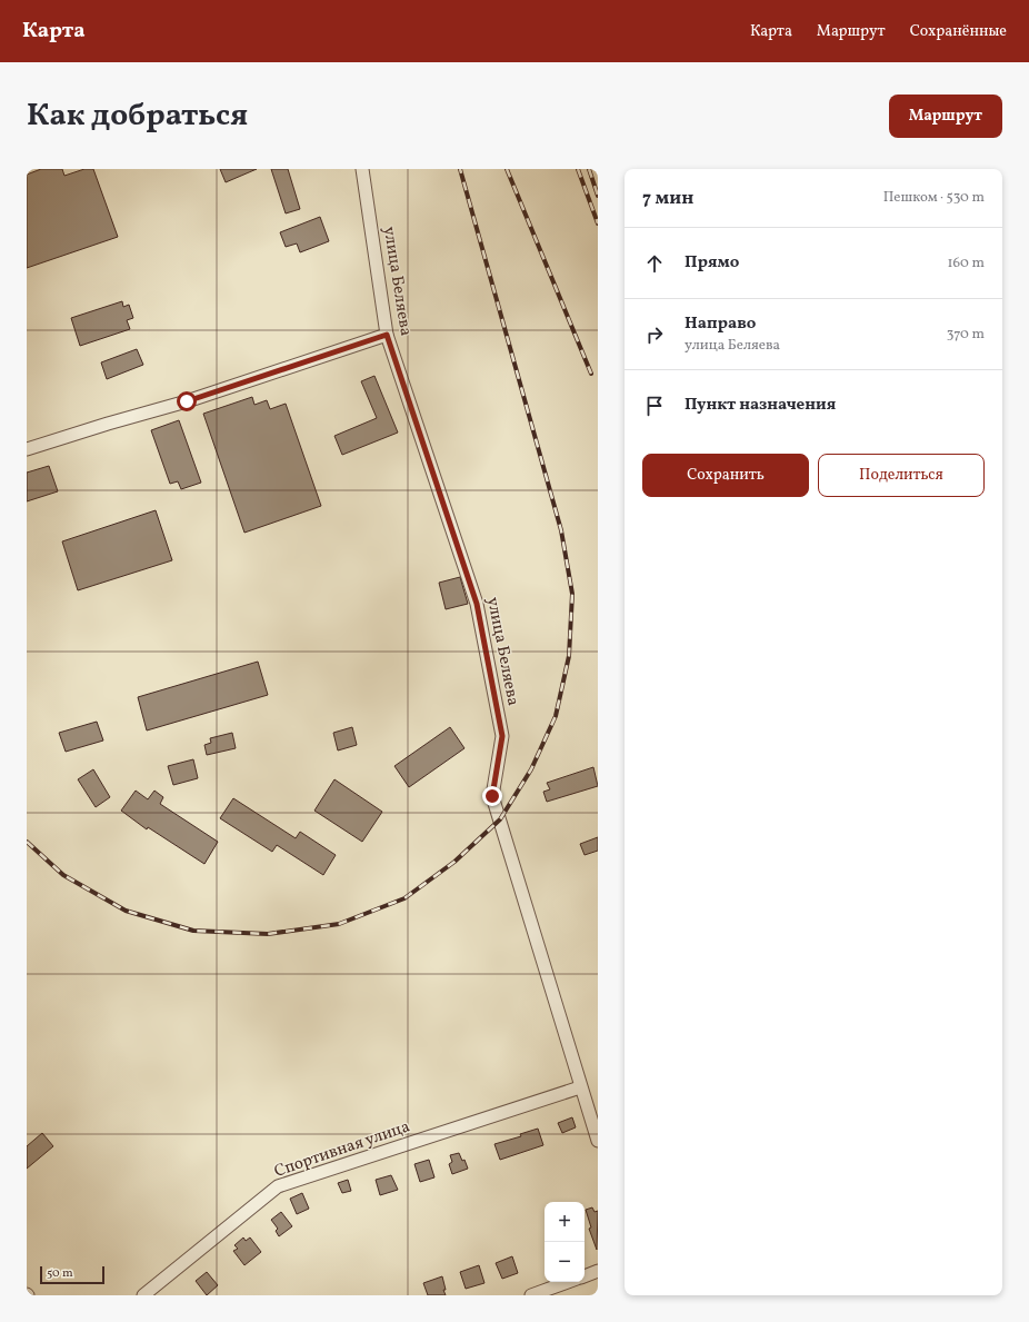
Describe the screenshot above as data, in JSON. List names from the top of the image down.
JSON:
{
  "streets": {
    "street": ["улица Беляева", "Спортивная улица"]
  },
  "crossings": [
    ["улица Беляева", "Спортивная улица"]
  ],
  "scale_bar": "50 m",
  "page": {
    "header": "Карта",
    "nav": ["Карта", "Маршрут", "Сохранённые"],
    "title": "Как добраться",
    "buttons": [
      "Маршрут",
      ["Сохранить", "Поделиться"]
    ],
    "heading": ["7 мин", "Пешком · 530 m"],
    "list": [
      ["Прямо", "160 m"],
      ["Направо", "улица Беляева", "370 m"],
      "Пункт назначения"
    ],
    "map_buttons": ["+", "−"],
    "scale": "50 m"
  }
}
